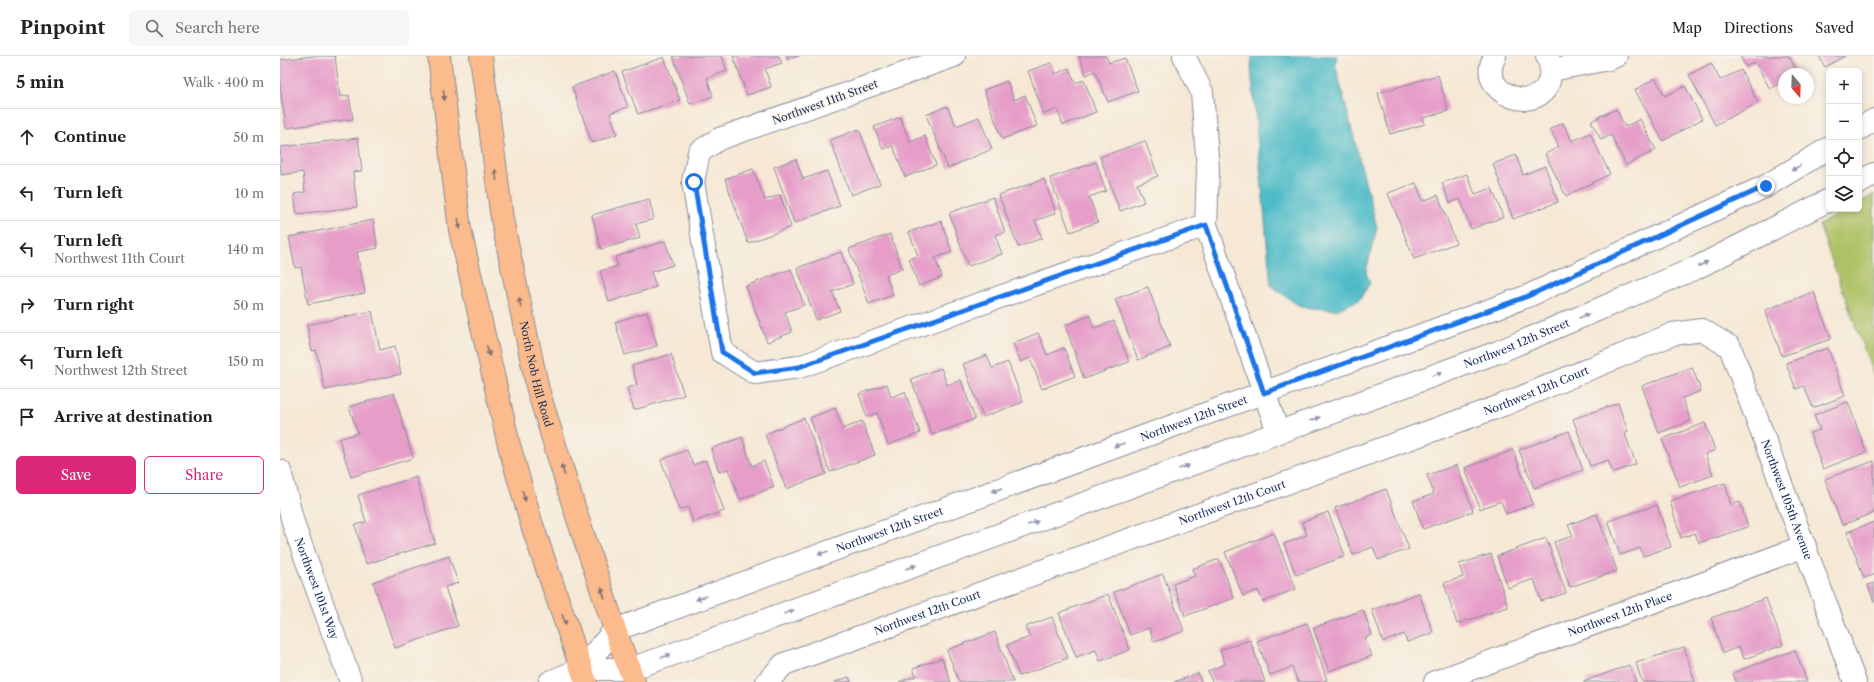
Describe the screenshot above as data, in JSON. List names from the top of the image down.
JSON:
{
  "streets": {
    "main road": ["North Nob Hill Road"],
    "street": [
      "Northwest 11th Street",
      "Northwest 12th Street",
      "Northwest 12th Court",
      "Northwest 105th Avenue",
      "Northwest 101st Way",
      "Northwest 12th Place"
    ]
  },
  "crossings": [
    ["Northwest 12th Street", "North Nob Hill Road"],
    ["Northwest 12th Court", "Northwest 105th Avenue"],
    ["Northwest 105th Avenue", "Northwest 12th Place"]
  ],
  "north": "bottom",
  "page": {
    "header": "Pinpoint",
    "search": "Search here",
    "nav": ["Map", "Directions", "Saved"],
    "heading": ["5 min", "Walk · 400 m"],
    "map_buttons": ["+", "−"],
    "list": [
      ["Continue", "50 m"],
      ["Turn left", "10 m"],
      ["Turn left", "Northwest 11th Court", "140 m"],
      ["Turn right", "50 m"],
      ["Turn left", "Northwest 12th Street", "150 m"],
      "Arrive at destination"
    ],
    "buttons": ["Save", "Share"]
  }
}
